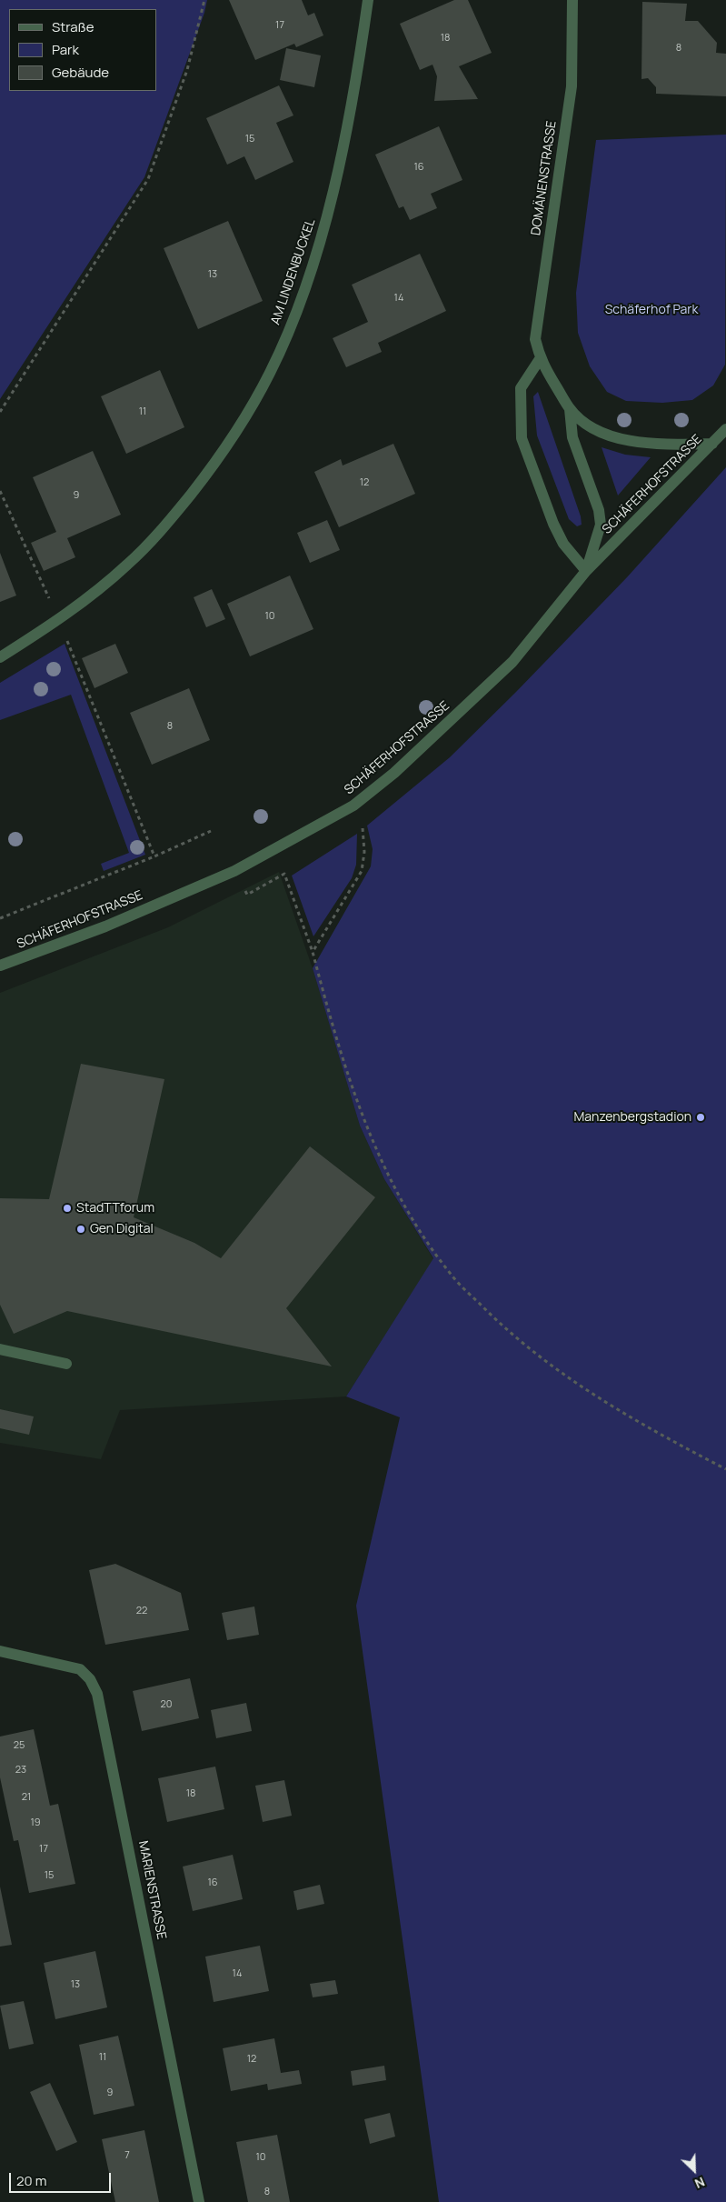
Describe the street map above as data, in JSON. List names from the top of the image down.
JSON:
{
  "streets": {
    "street": [
      "DOMÄNENSTRASSE",
      "AM LINDENBUCKEL",
      "SCHÄFERHOFSTRASSE",
      "MARIENSTRASSE"
    ]
  },
  "crossings": [
    ["DOMÄNENSTRASSE", "SCHÄFERHOFSTRASSE"]
  ],
  "parks": ["Schäferhof Park"],
  "places": ["Manzenbergstadion", "StadTTforum", "Gen Digital"],
  "house_numbers": [
    "17",
    "18",
    "8",
    "15",
    "16",
    "13",
    "14",
    "11",
    "12",
    "9",
    "10",
    "8",
    "22",
    "20",
    "25",
    "23",
    "18",
    "21",
    "19",
    "17",
    "15",
    "16",
    "14",
    "13",
    "11",
    "12",
    "9",
    "7",
    "10",
    "8"
  ],
  "legend": ["Straße", "Park", "Gebäude"],
  "scale_bar": "20 m",
  "north": "bottom right"
}
